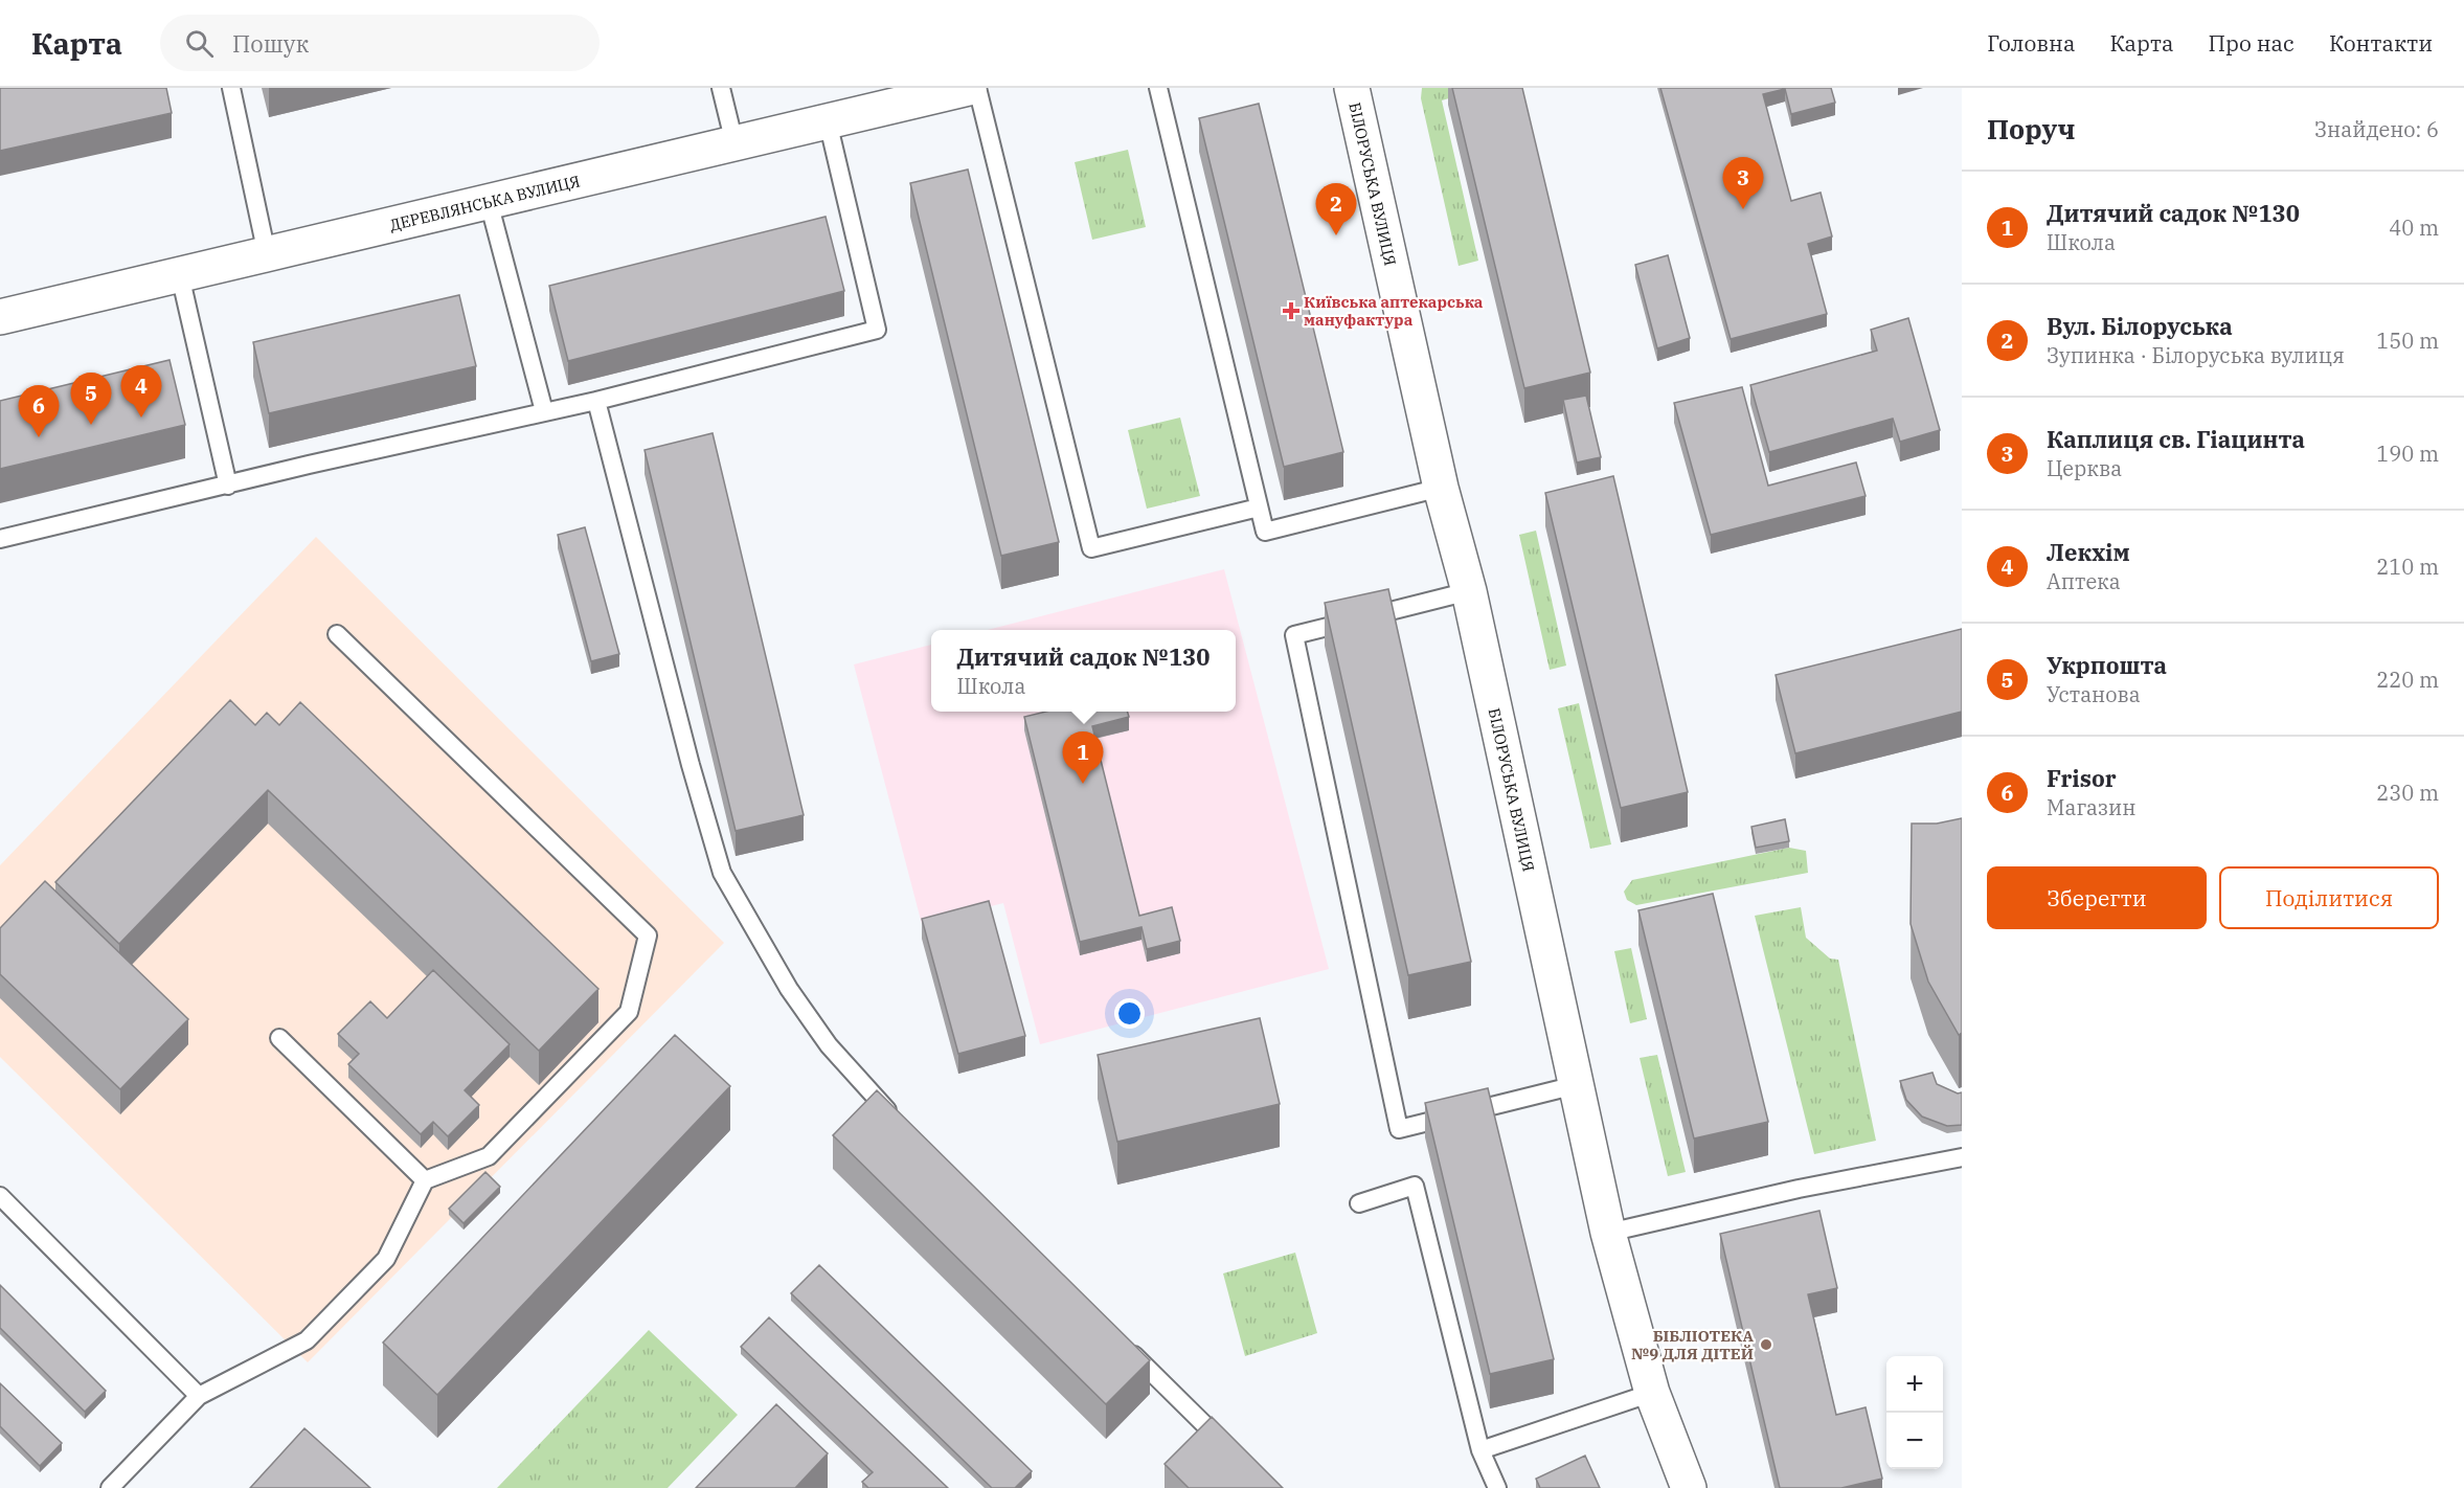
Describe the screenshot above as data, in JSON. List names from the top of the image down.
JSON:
{
  "streets": {
    "street": ["БІЛОРУСЬКА ВУЛИЦЯ", "ДЕРЕВЛЯНСЬКА ВУЛИЦЯ"]
  },
  "places": {
    "health": ["Київська аптекарська мануфактура"],
    "other": ["БІБЛІОТЕКА №9 ДЛЯ ДІТЕЙ"]
  },
  "page": {
    "header": "Карта",
    "search": "Пошук",
    "nav": [
      "Головна",
      "Карта",
      "Про нас",
      "Контакти"
    ],
    "heading": ["Поруч", "Знайдено: 6"],
    "pins": [
      "3",
      "2",
      "4",
      "5",
      "6",
      "1"
    ],
    "list": [
      {
        "mark": "1",
        "name": "Дитячий садок №130",
        "note": "Школа",
        "value": "40 m"
      },
      {
        "mark": "2",
        "name": "Вул. Білоруська",
        "note": "Зупинка · Білоруська вулиця",
        "value": "150 m"
      },
      {
        "mark": "3",
        "name": "Каплиця св. Гіацинта",
        "note": "Церква",
        "value": "190 m"
      },
      {
        "mark": "4",
        "name": "Лекхім",
        "note": "Аптека",
        "value": "210 m"
      },
      {
        "mark": "5",
        "name": "Укрпошта",
        "note": "Установа",
        "value": "220 m"
      },
      {
        "mark": "6",
        "name": "Frisor",
        "note": "Магазин",
        "value": "230 m"
      }
    ],
    "popup": ["Дитячий садок №130", "Школа"],
    "buttons": ["Зберегти", "Поділитися"],
    "map_buttons": ["+", "−"]
  }
}
